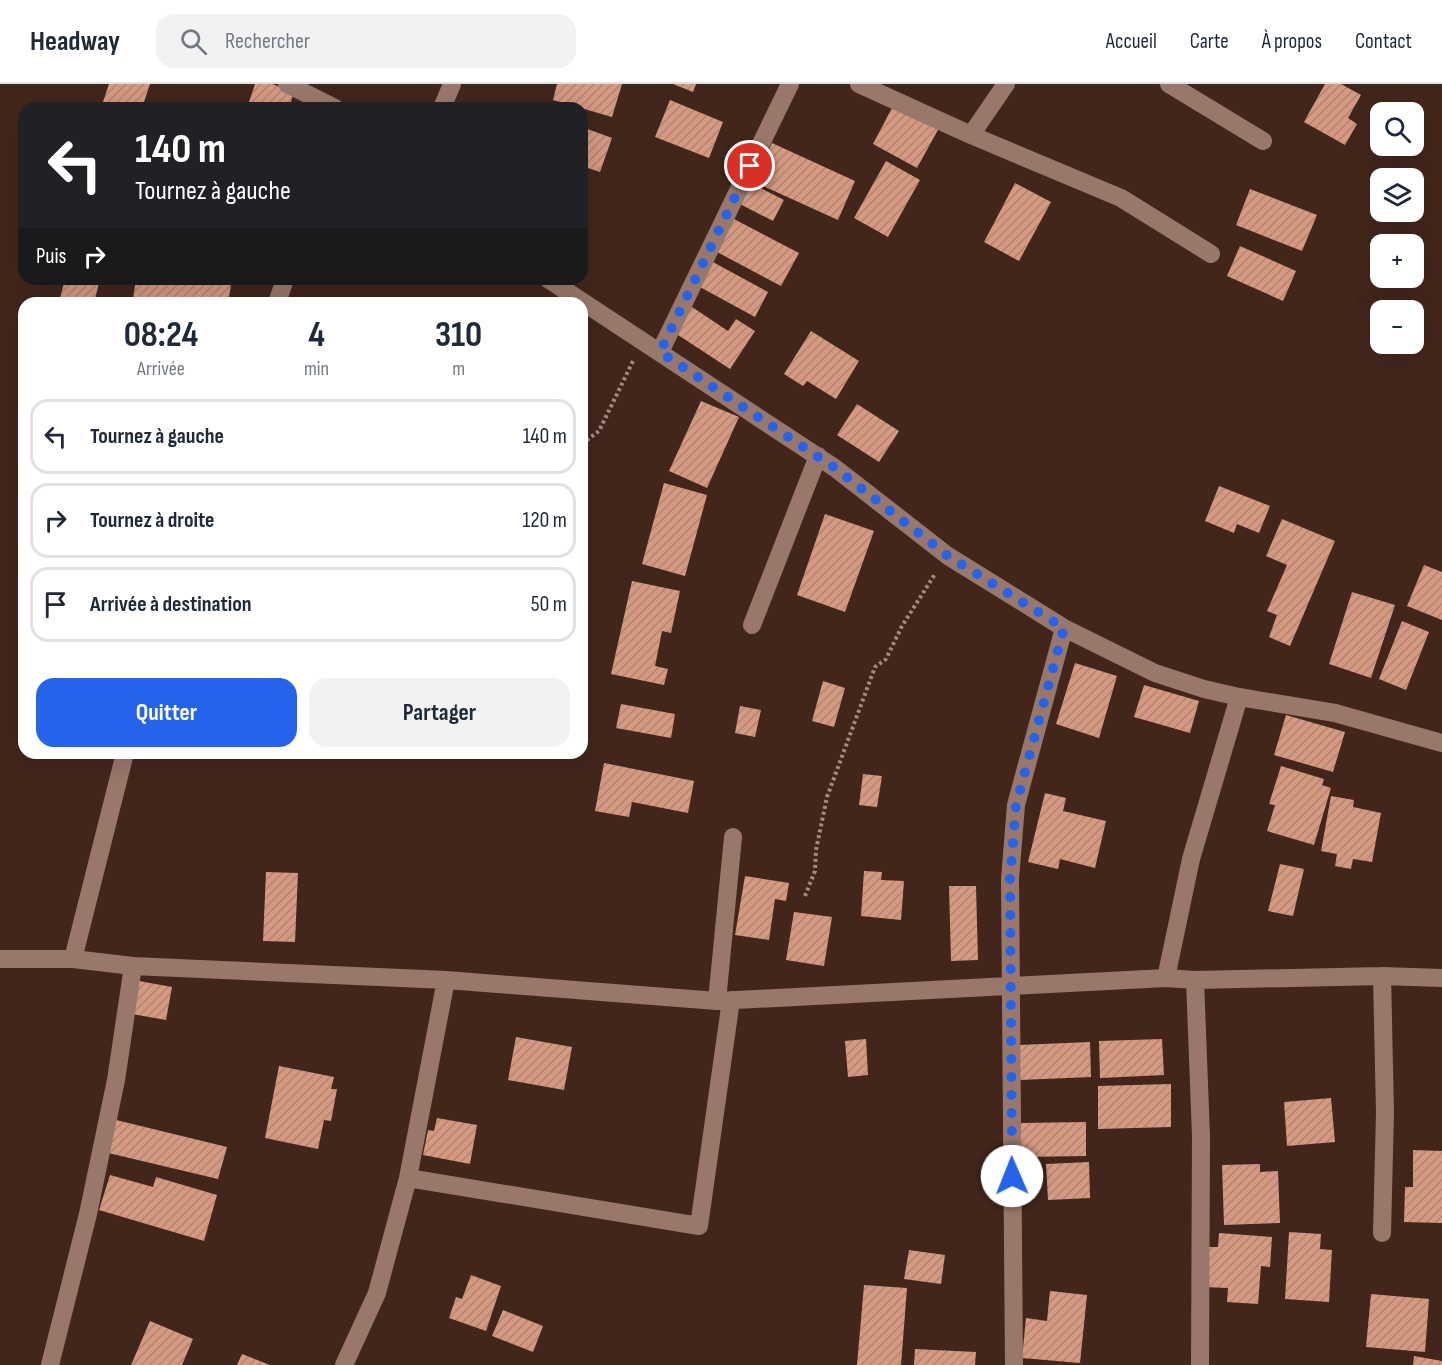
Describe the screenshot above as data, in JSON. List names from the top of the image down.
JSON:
{
  "page": {
    "header": "Headway",
    "search": "Rechercher",
    "nav": [
      "Accueil",
      "Carte",
      "À propos",
      "Contact"
    ],
    "map_buttons": ["+", "−"],
    "turn": ["140 m", "Tournez à gauche"],
    "then": "Puis",
    "eta": [
      "08:24",
      "Arrivée",
      "4",
      "min",
      "310",
      "m"
    ],
    "list": [
      {
        "name": "Tournez à gauche",
        "value": "140 m"
      },
      {
        "name": "Tournez à droite",
        "value": "120 m"
      },
      {
        "name": "Arrivée à destination",
        "value": "50 m"
      }
    ],
    "buttons": ["Quitter", "Partager"]
  }
}
